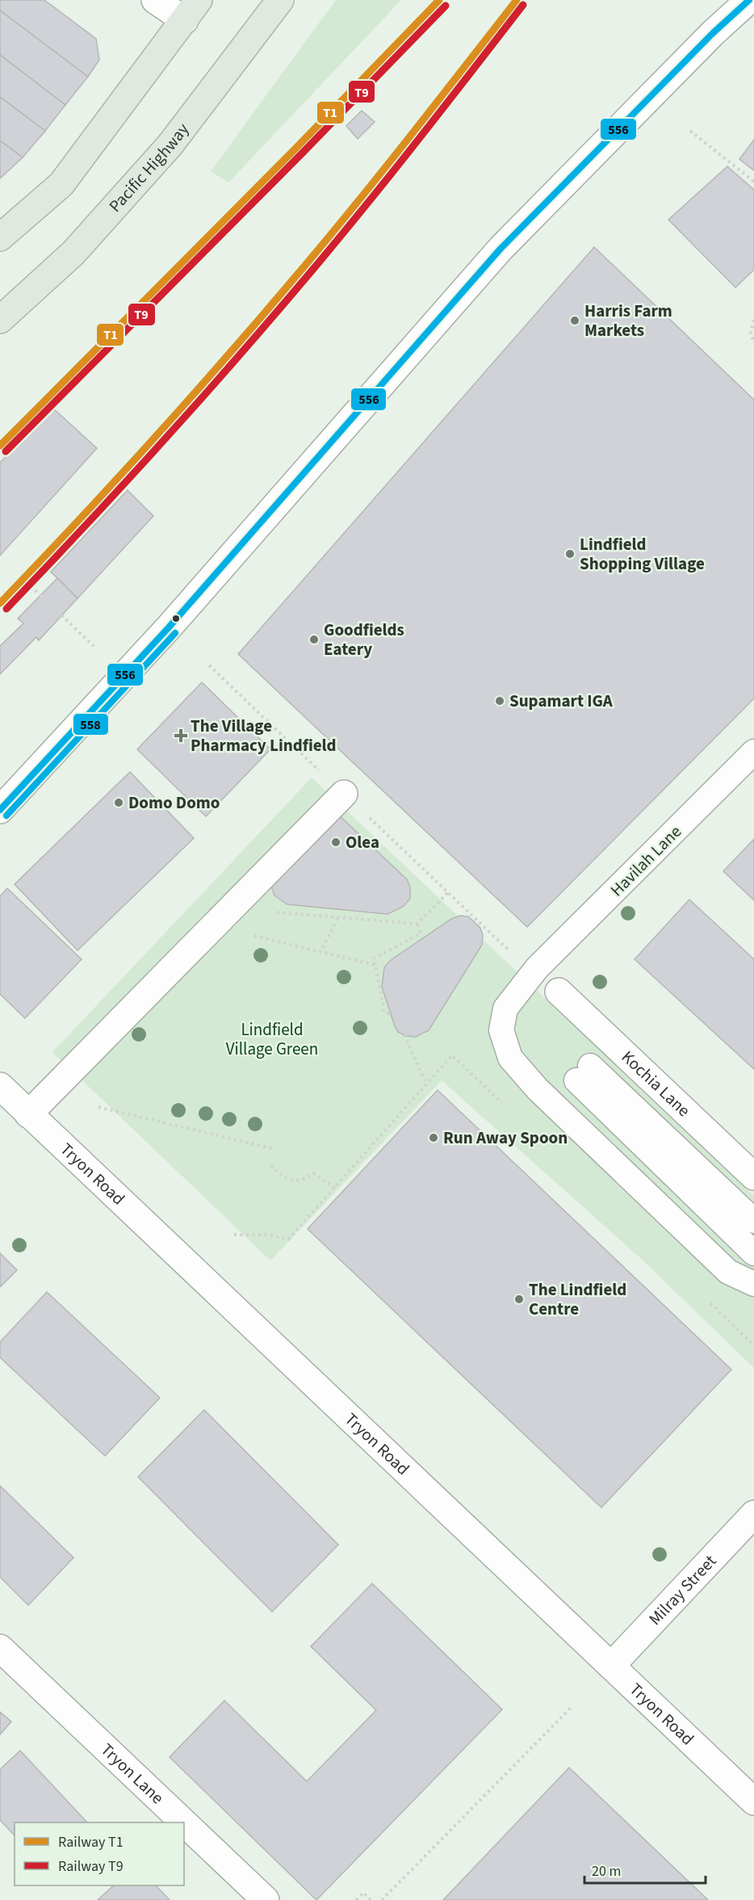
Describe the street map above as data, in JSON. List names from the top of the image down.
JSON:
{
  "streets": {
    "highway": ["Pacific Highway"],
    "street": [
      "Kochia Lane",
      "Tryon Road",
      "Milray Street",
      "Tryon Lane"
    ],
    "lane": ["Havilah Lane"]
  },
  "crossings": [
    ["Tryon Road", "Milray Street"]
  ],
  "parks": ["Lindfield Village Green"],
  "places": {
    "other": [
      "Harris Farm Markets",
      "Lindfield Shopping Village",
      "Goodfields Eatery",
      "Supamart IGA",
      "Domo Domo",
      "Olea",
      "Run Away Spoon",
      "The Lindfield Centre"
    ],
    "health": ["The Village Pharmacy Lindfield"]
  },
  "lines": [
    "rail line T1",
    "transit line 556",
    "rail line T9",
    "transit line 558"
  ],
  "legend": ["Railway T1", "Railway T9"],
  "scale_bar": "20 m"
}
